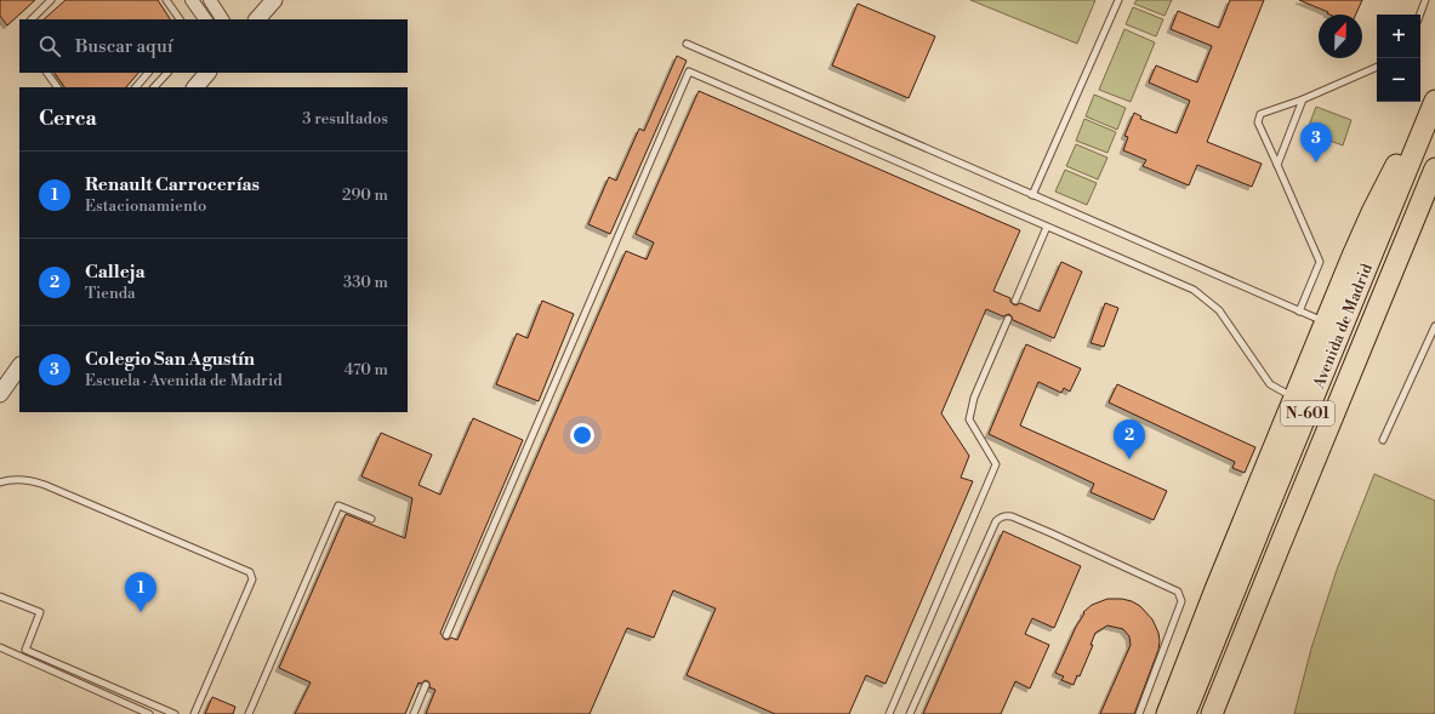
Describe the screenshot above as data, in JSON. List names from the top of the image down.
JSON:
{
  "streets": {
    "highway": ["Avenida de Madrid", "N-601"]
  },
  "north": "top",
  "page": {
    "map_buttons": ["+", "−"],
    "search": "Buscar aquí",
    "heading": ["Cerca", "3 resultados"],
    "pins": ["3", "2", "1"],
    "list": [
      {
        "mark": "1",
        "name": "Renault Carrocerías",
        "note": "Estacionamiento",
        "value": "290 m"
      },
      {
        "mark": "2",
        "name": "Calleja",
        "note": "Tienda",
        "value": "330 m"
      },
      {
        "mark": "3",
        "name": "Colegio San Agustín",
        "note": "Escuela · Avenida de Madrid",
        "value": "470 m"
      }
    ]
  }
}
